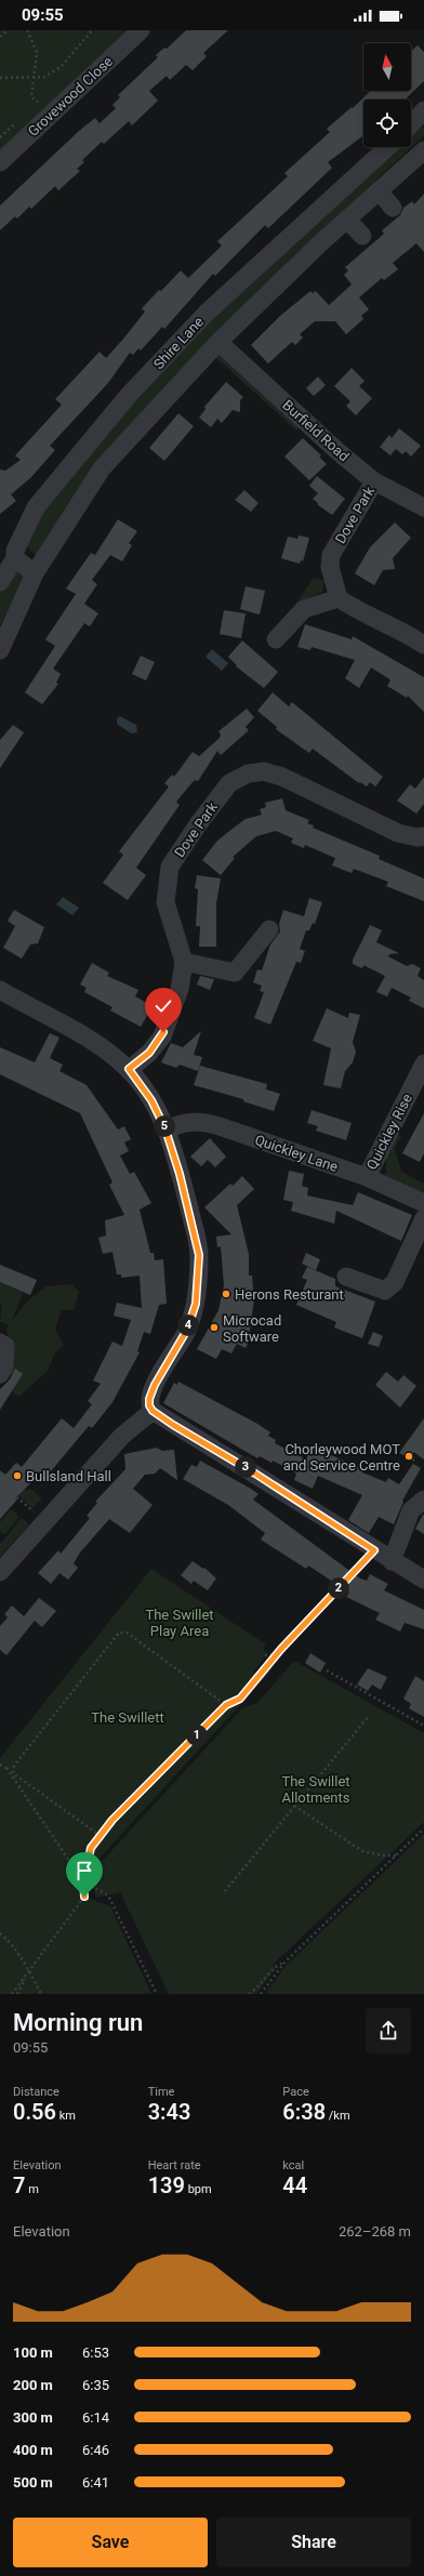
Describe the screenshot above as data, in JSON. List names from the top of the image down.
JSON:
{
  "streets": {
    "street": [
      "Grovewood Close",
      "Shire Lane",
      "Burfield Road",
      "Dove Park",
      "Quickley Rise",
      "Quickley Lane"
    ]
  },
  "crossings": [
    ["Shire Lane", "Burfield Road"],
    ["Burfield Road", "Dove Park"],
    ["Quickley Rise", "Quickley Lane"]
  ],
  "parks": ["The Swillet Play Area", "The Swillett", "The Swillet Allotments"],
  "places": [
    "Herons Resturant",
    "Microcad Software",
    "Chorleywood MOT and Service Centre",
    "Bullsland Hall"
  ],
  "north": "top",
  "page": {
    "status": "09:55",
    "pins": [
      "5",
      "4",
      "3",
      "2",
      "1"
    ],
    "heading": ["Morning run", "09:55"],
    "stats": [
      ["Distance", "0.56 km"],
      ["Time", "3:43"],
      ["Pace", "6:38 /km"],
      ["Elevation", "7 m"],
      ["Heart rate", "139 bpm"],
      ["kcal", "44"]
    ],
    "chart": ["Elevation", "262–268 m"],
    "list": [
      {
        "name": "100 m",
        "note": "6:53"
      },
      {
        "name": "200 m",
        "note": "6:35"
      },
      {
        "name": "300 m",
        "note": "6:14"
      },
      {
        "name": "400 m",
        "note": "6:46"
      },
      {
        "name": "500 m",
        "note": "6:41"
      }
    ],
    "buttons": ["Save", "Share"]
  }
}
